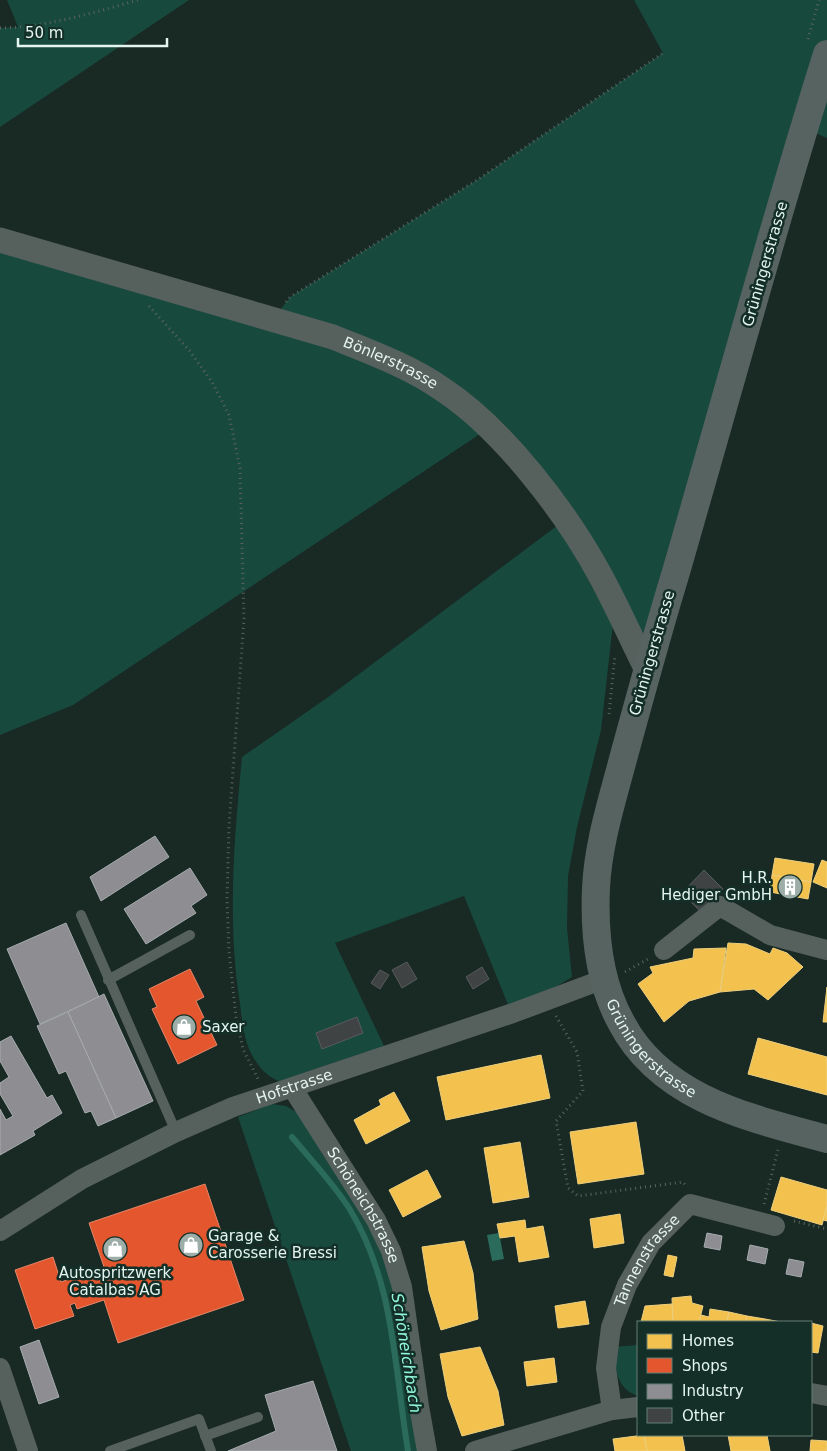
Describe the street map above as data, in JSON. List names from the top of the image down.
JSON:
{
  "streets": {
    "main road": ["Grüningerstrasse"],
    "street": [
      "Bönlerstrasse",
      "Hofstrasse",
      "Schöneichstrasse",
      "Tannenstrasse"
    ]
  },
  "crossings": [
    ["Grüningerstrasse", "Bönlerstrasse"],
    ["Grüningerstrasse", "Hofstrasse"],
    ["Hofstrasse", "Schöneichstrasse"]
  ],
  "water": ["Schöneichbach"],
  "places": {
    "building": ["H.R. Hediger GmbH"],
    "shop": ["Saxer", "Garage & Carosserie Bressi", "Autospritzwerk Catalbas AG"]
  },
  "legend": [
    "Homes",
    "Shops",
    "Industry",
    "Other"
  ],
  "scale_bar": "50 m"
}
